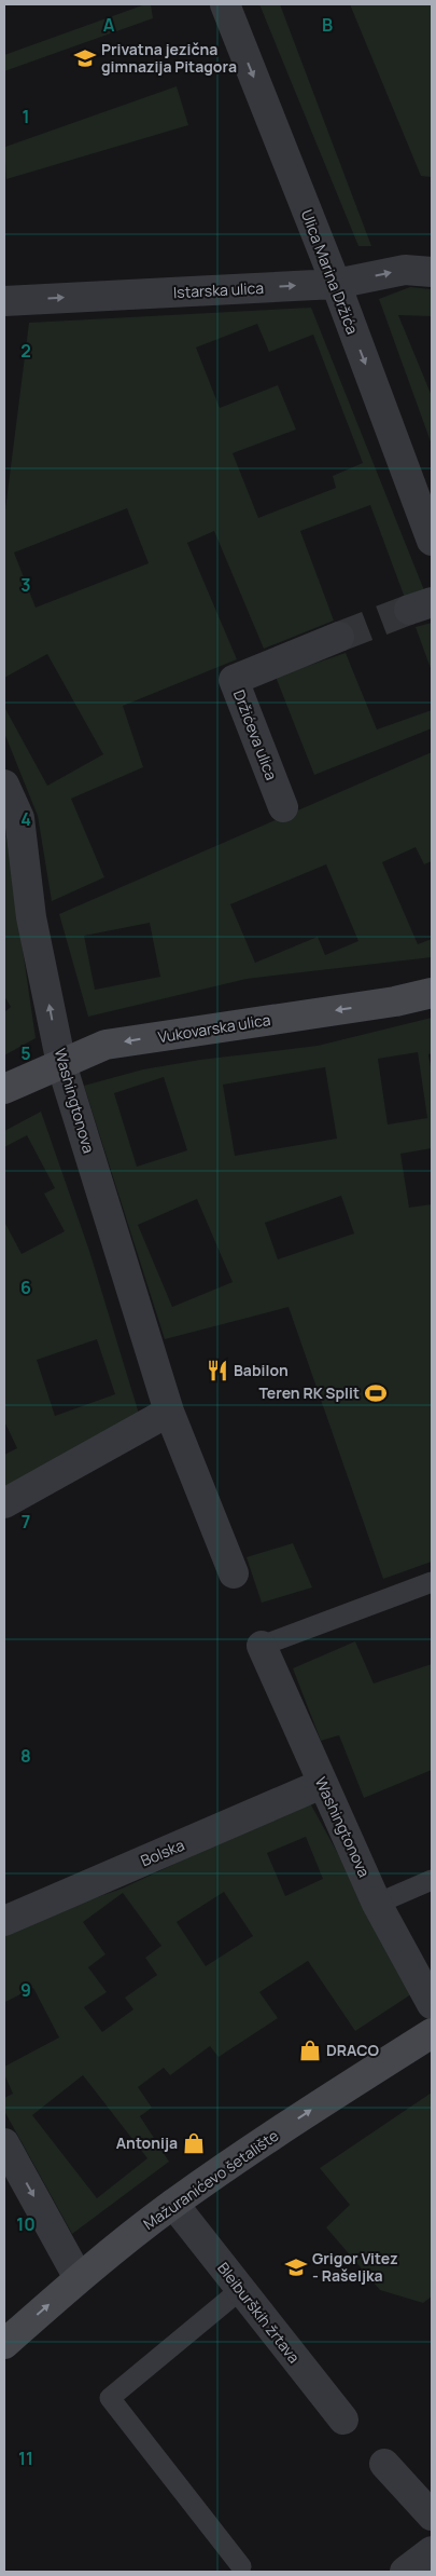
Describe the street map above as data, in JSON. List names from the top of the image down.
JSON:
{
  "streets": {
    "street": [
      "Ulica Marina Držića",
      "Istarska ulica",
      "Držićeva ulica",
      "Vukovarska ulica",
      "Washingtonova",
      "Bolska",
      "Mažuranićevo šetalište",
      "Bleiburških žrtava"
    ]
  },
  "crossings": [
    ["Ulica Marina Držića", "Istarska ulica"],
    ["Vukovarska ulica", "Washingtonova"],
    ["Washingtonova", "Bolska"],
    ["Mažuranićevo šetalište", "Bleiburških žrtava"]
  ],
  "one_way": [
    "Ulica Marina Držića",
    "Istarska ulica",
    "Vukovarska ulica",
    "Mažuranićevo šetalište"
  ],
  "places": {
    "school or university": ["Privatna jezična gimnazija Pitagora", "Grigor Vitez - Rašeljka"],
    "restaurant": ["Babilon"],
    "sports": ["Teren RK Split"],
    "shop": ["DRACO", "Antonija"]
  },
  "grid": {
    "columns": ["A", "B"],
    "rows": [
      "1",
      "2",
      "3",
      "4",
      "5",
      "6",
      "7",
      "8",
      "9",
      "10",
      "11"
    ]
  }
}
